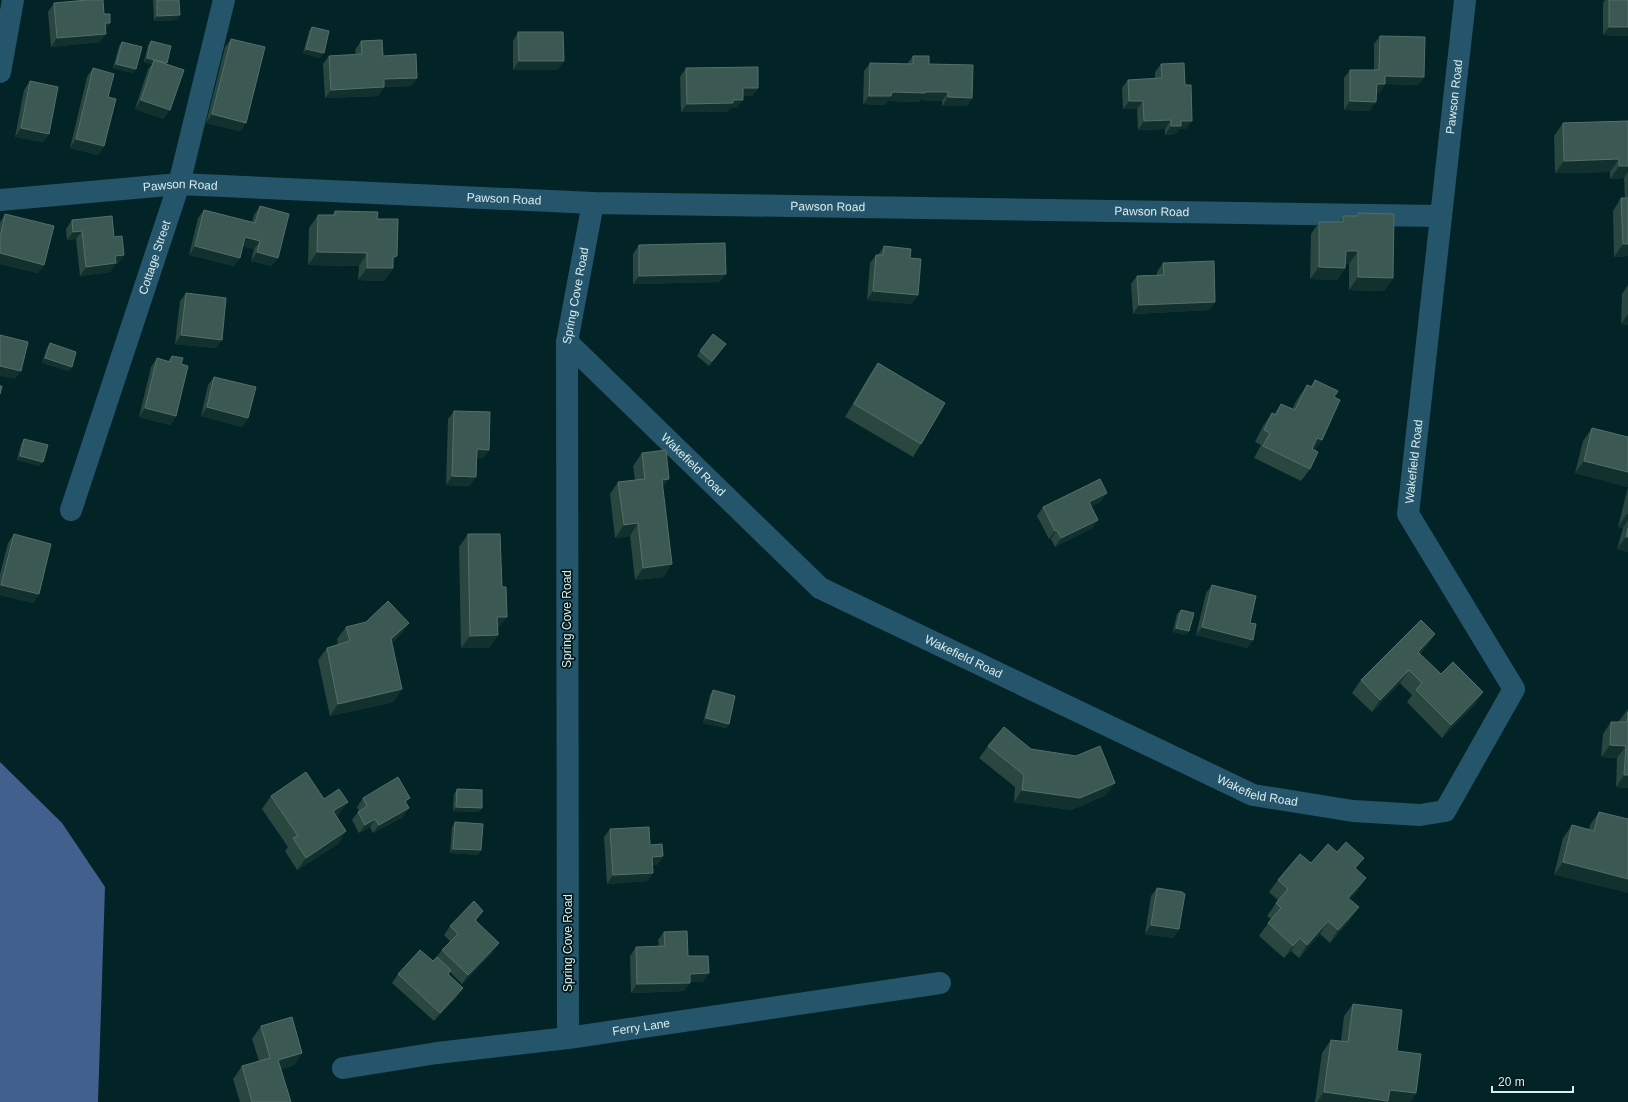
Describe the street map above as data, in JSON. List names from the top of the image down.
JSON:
{
  "streets": {
    "street": [
      "Pawson Road",
      "Cottage Street",
      "Spring Cove Road",
      "Wakefield Road",
      "Ferry Lane"
    ]
  },
  "crossings": [
    ["Pawson Road", "Cottage Street"],
    ["Pawson Road", "Spring Cove Road"],
    ["Pawson Road", "Wakefield Road"],
    ["Spring Cove Road", "Wakefield Road"],
    ["Spring Cove Road", "Ferry Lane"]
  ],
  "scale_bar": "20 m"
}
